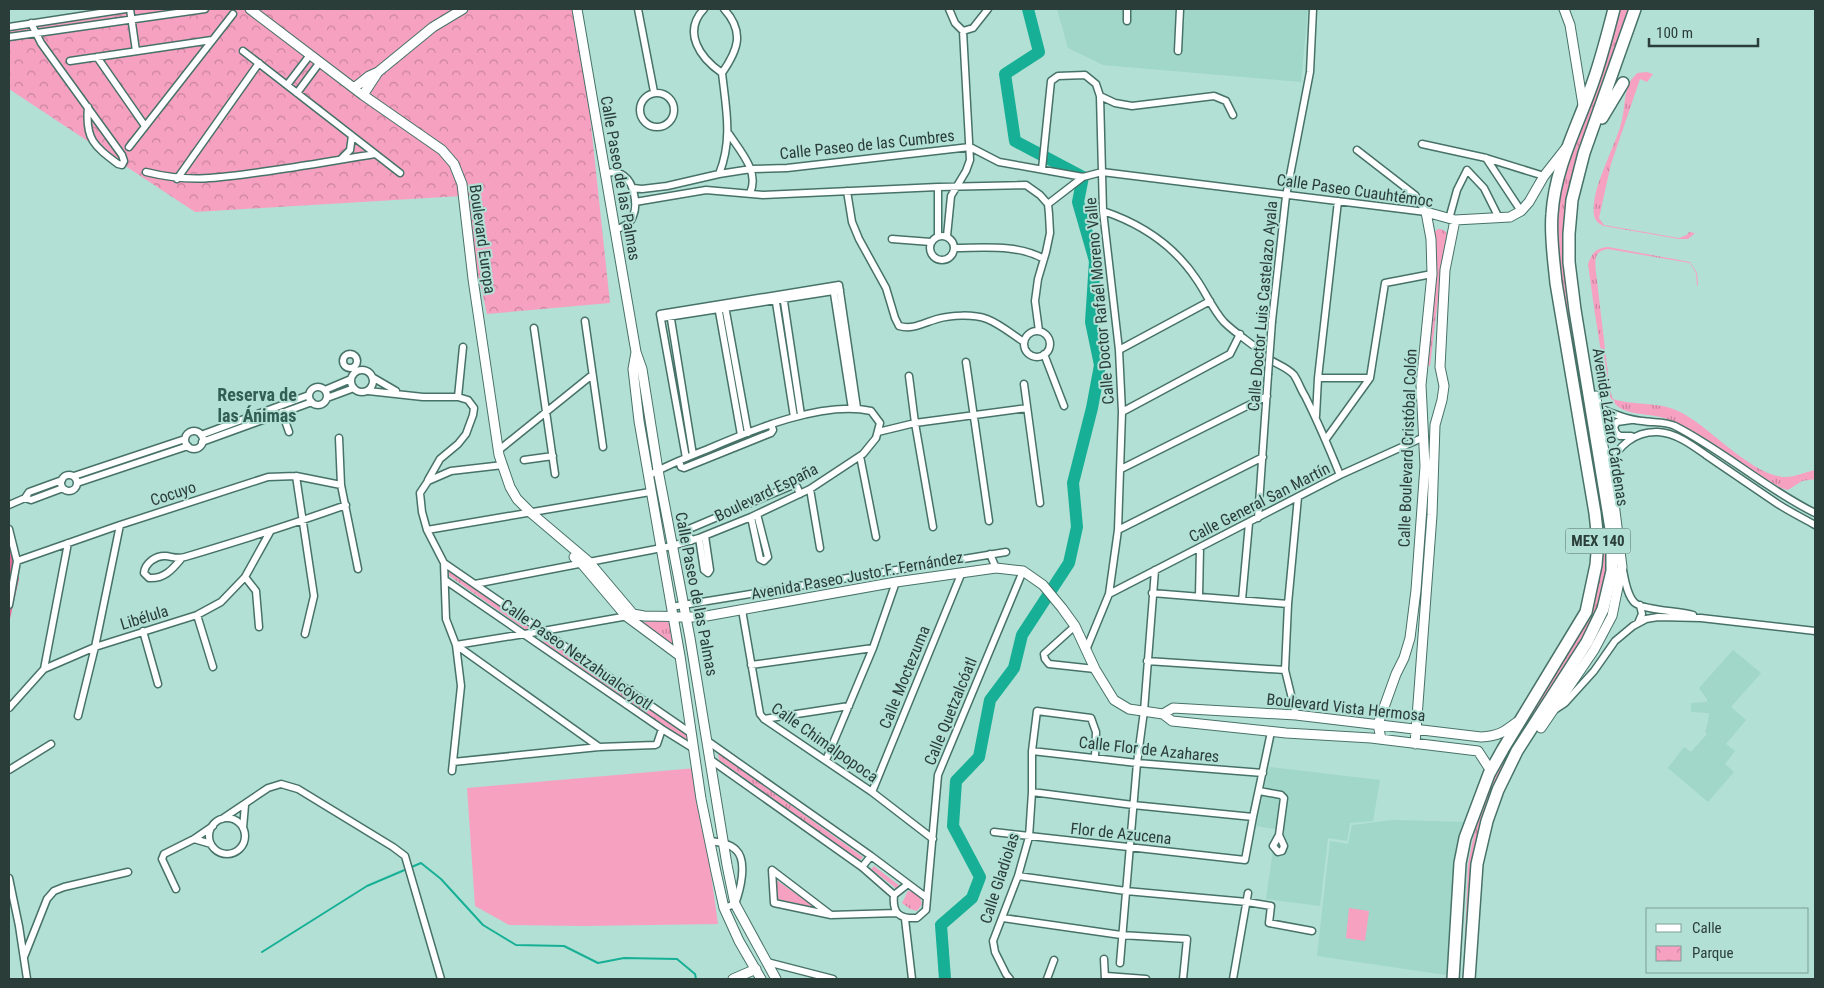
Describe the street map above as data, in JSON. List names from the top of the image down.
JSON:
{
  "streets": {
    "highway": ["Avenida Lázaro Cárdenas", "MEX 140"],
    "street": [
      "Calle Paseo de las Cumbres",
      "Calle Paseo de las Palmas",
      "Calle Paseo Cuauhtémoc",
      "Boulevard Europa",
      "Calle Doctor Rafaél Moreno Valle",
      "Calle Doctor Luis Castelazo Ayala",
      "Calle Boulevard Cristóbal Colón",
      "Boulevard España",
      "Cocuyo",
      "Calle General San Martín",
      "Avenida Paseo Justo F. Fernández",
      "Libélula",
      "Calle Paseo Netzahualcóyotl",
      "Calle Moctezuma",
      "Boulevard Vista Hermosa",
      "Calle Quetzalcóatl",
      "Calle Chimalpopoca",
      "Calle Flor de Azahares",
      "Flor de Azucena",
      "Calle Gladiolas"
    ]
  },
  "crossings": [
    ["Calle Paseo de las Cumbres", "Calle Paseo Cuauhtémoc"],
    ["Calle Paseo de las Cumbres", "Calle Doctor Rafaél Moreno Valle"],
    ["Calle Paseo de las Palmas", "Boulevard Europa"],
    ["Calle Paseo de las Palmas", "Boulevard España"],
    ["Calle Paseo de las Palmas", "Avenida Paseo Justo F. Fernández"],
    ["Calle Paseo de las Palmas", "Calle Paseo Netzahualcóyotl"],
    ["Calle Paseo Cuauhtémoc", "Calle Doctor Rafaél Moreno Valle"],
    ["Calle Paseo Cuauhtémoc", "Calle Doctor Luis Castelazo Ayala"],
    ["Calle Paseo Cuauhtémoc", "Calle Boulevard Cristóbal Colón"],
    ["Boulevard Europa", "Boulevard España"],
    ["Calle Doctor Rafaél Moreno Valle", "Calle General San Martín"],
    ["Calle Doctor Rafaél Moreno Valle", "Avenida Paseo Justo F. Fernández"],
    ["Calle Doctor Rafaél Moreno Valle", "Boulevard Vista Hermosa"],
    ["Calle Doctor Luis Castelazo Ayala", "Calle General San Martín"],
    ["Avenida Lázaro Cárdenas", "Boulevard Vista Hermosa"],
    ["Calle Boulevard Cristóbal Colón", "Calle General San Martín"],
    ["Calle Boulevard Cristóbal Colón", "Boulevard Vista Hermosa"],
    ["Boulevard España", "Calle Paseo Netzahualcóyotl"],
    ["Avenida Paseo Justo F. Fernández", "Calle Moctezuma"],
    ["Avenida Paseo Justo F. Fernández", "Boulevard Vista Hermosa"],
    ["Avenida Paseo Justo F. Fernández", "Calle Quetzalcóatl"],
    ["Avenida Paseo Justo F. Fernández", "Calle Chimalpopoca"],
    ["Calle Moctezuma", "Calle Chimalpopoca"],
    ["Calle Quetzalcóatl", "Calle Chimalpopoca"],
    ["Calle Flor de Azahares", "Calle Gladiolas"],
    ["Flor de Azucena", "Calle Gladiolas"]
  ],
  "districts": ["Reserva de las Ánimas"],
  "legend": ["Calle", "Parque"],
  "scale_bar": "100 m"
}
